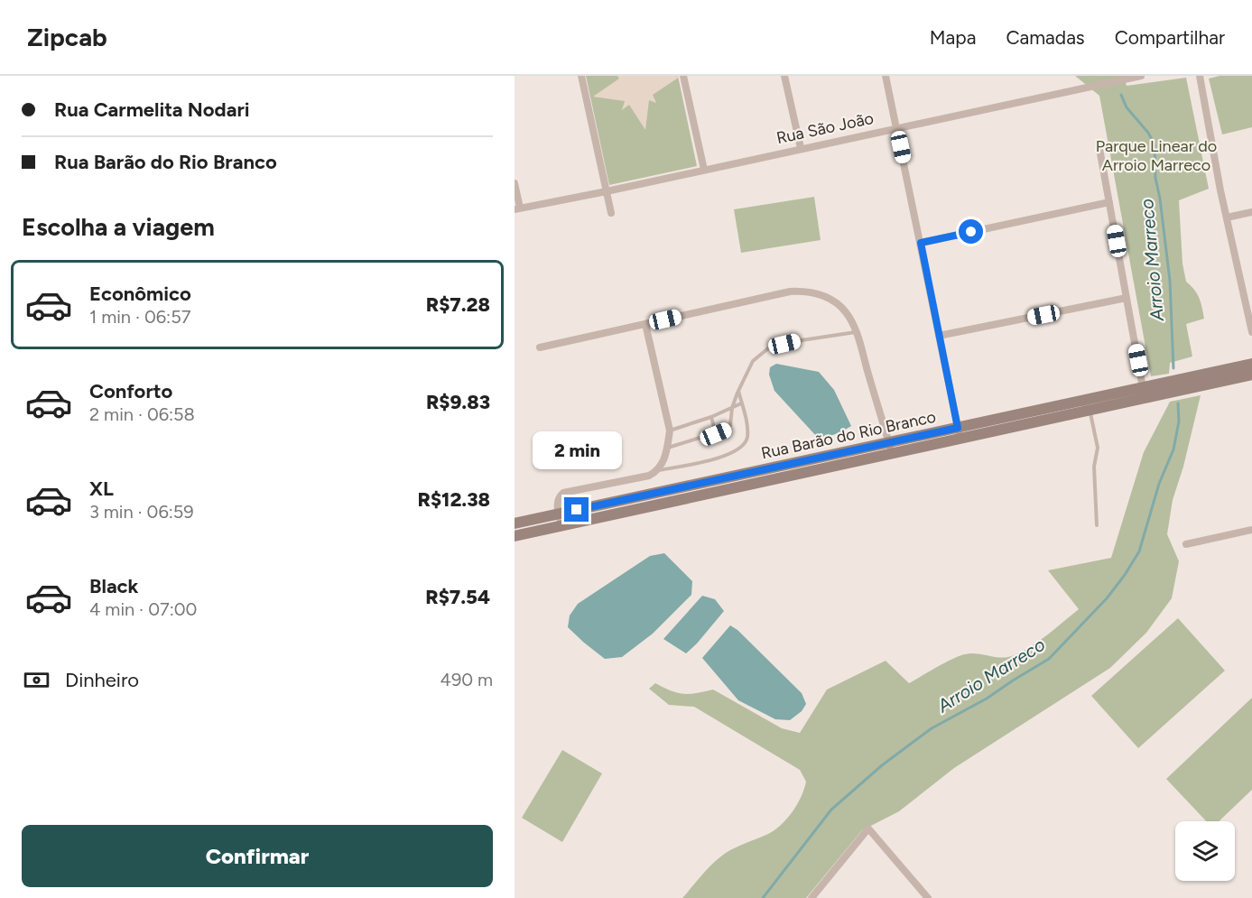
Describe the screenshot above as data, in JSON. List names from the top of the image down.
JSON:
{
  "streets": {
    "main road": ["Rua Barão do Rio Branco"],
    "street": ["Rua São João"]
  },
  "water": ["Arroio Marreco"],
  "parks": ["Parque Linear do Arroio Marreco"],
  "page": {
    "header": "Zipcab",
    "nav": ["Mapa", "Camadas", "Compartilhar"],
    "banner": ["Rua Carmelita Nodari", "Rua Barão do Rio Branco"],
    "heading": "Escolha a viagem",
    "list": [
      {
        "name": "Econômico",
        "note": "1 min · 06:57",
        "value": "R$7.28"
      },
      {
        "name": "Conforto",
        "note": "2 min · 06:58",
        "value": "R$9.83"
      },
      {
        "name": "XL",
        "note": "3 min · 06:59",
        "value": "R$12.38"
      },
      {
        "name": "Black",
        "note": "4 min · 07:00",
        "value": "R$7.54"
      }
    ],
    "bubble": "2 min",
    "pay": ["Dinheiro", "490 m"],
    "buttons": "Confirmar"
  }
}
